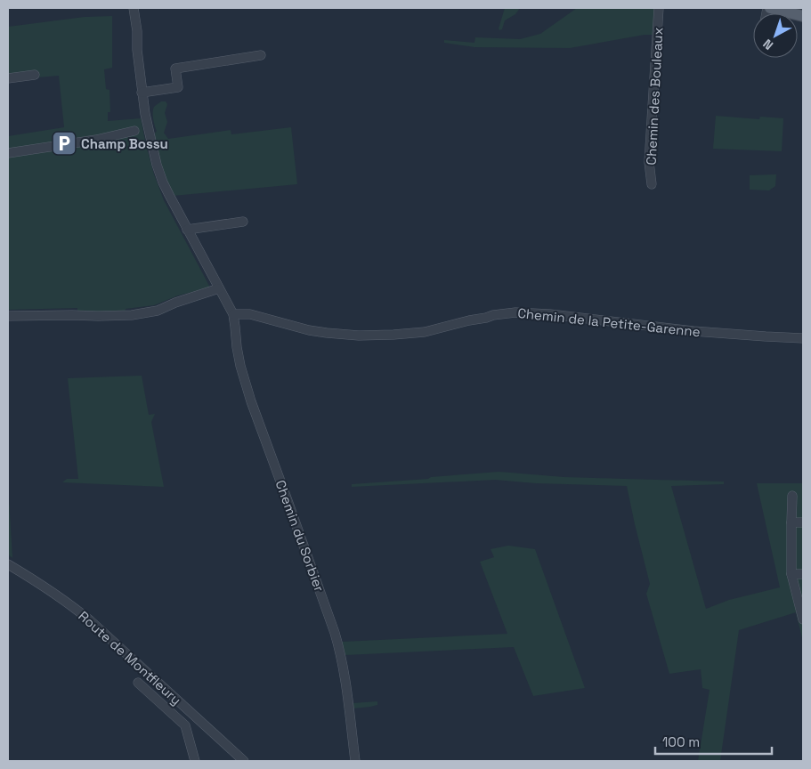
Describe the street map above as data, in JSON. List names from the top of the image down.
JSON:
{
  "streets": {
    "street": [
      "Chemin des Bouleaux",
      "Chemin de la Petite-Garenne",
      "Chemin du Sorbier",
      "Route de Montfleury"
    ]
  },
  "crossings": [
    ["Chemin de la Petite-Garenne", "Chemin du Sorbier"]
  ],
  "places": {
    "parking": ["Champ Bossu"]
  },
  "scale_bar": "100 m",
  "north": "bottom left"
}
